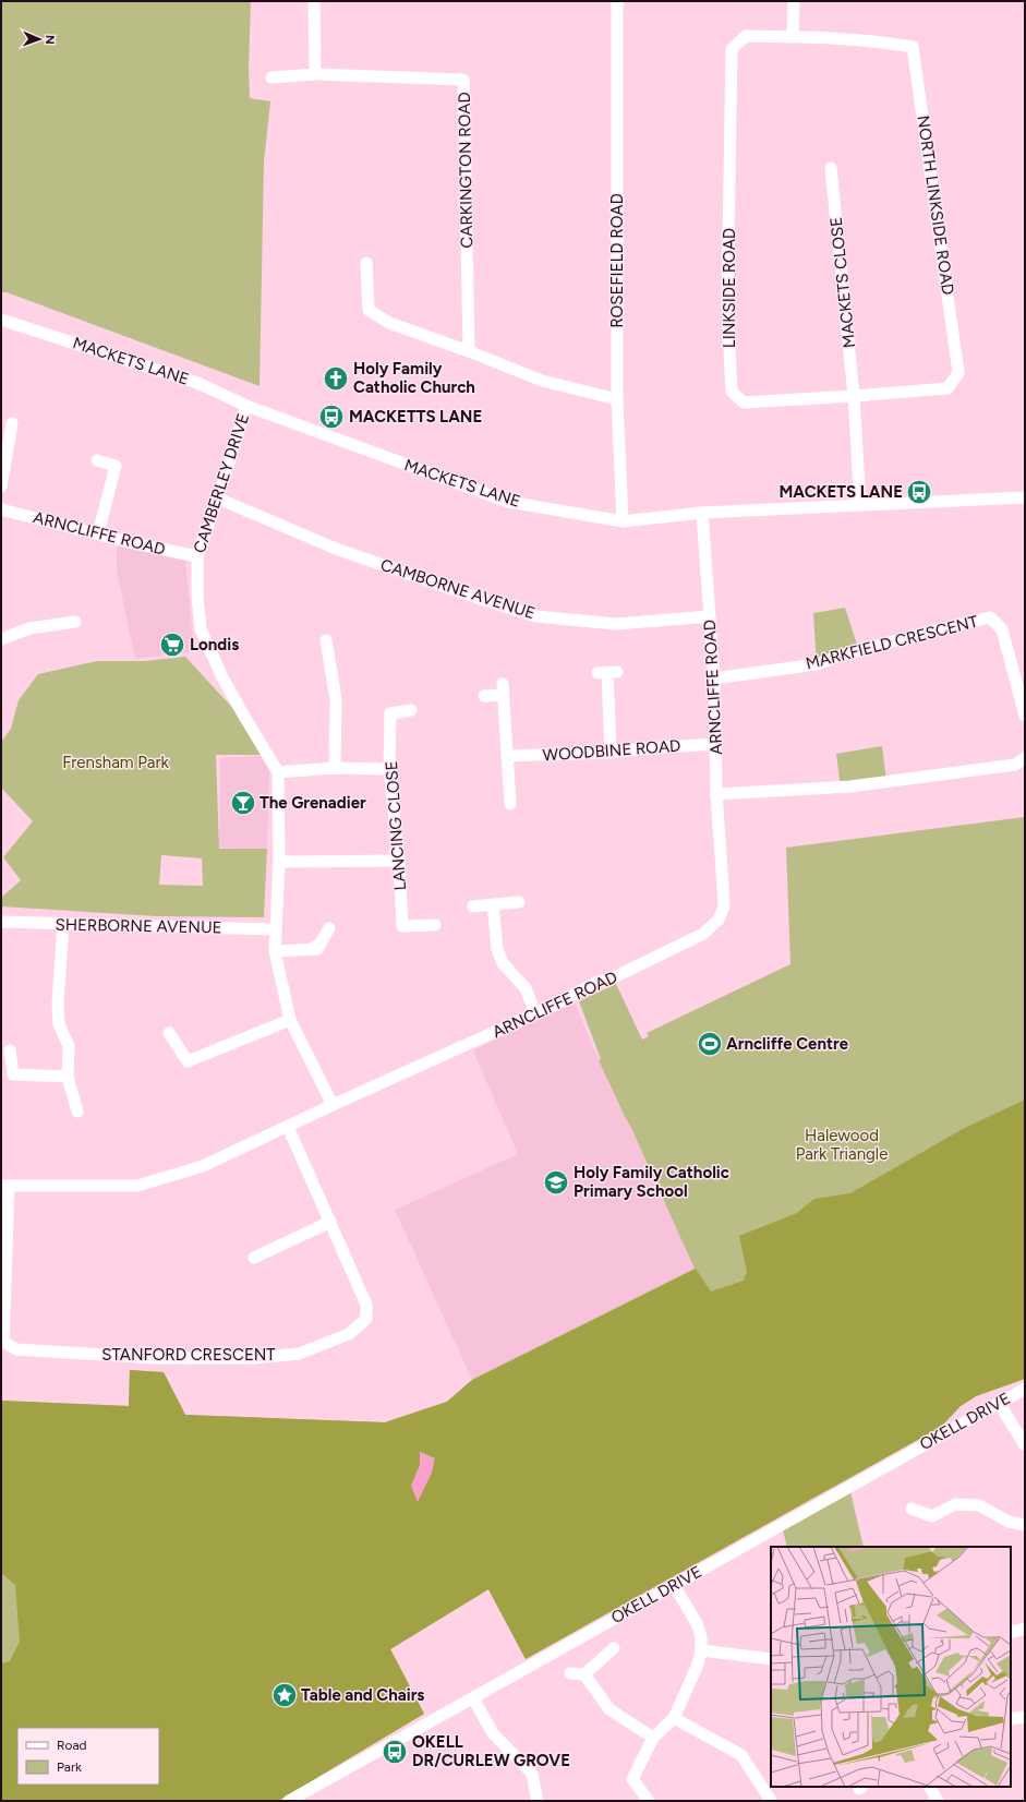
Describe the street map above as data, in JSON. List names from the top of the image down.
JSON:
{
  "streets": {
    "street": [
      "CARKINGTON ROAD",
      "NORTH LINKSIDE ROAD",
      "ROSEFIELD ROAD",
      "MACKETS CLOSE",
      "LINKSIDE ROAD",
      "MACKETS LANE",
      "CAMBERLEY DRIVE",
      "ARNCLIFFE ROAD",
      "CAMBORNE AVENUE",
      "MARKFIELD CRESCENT",
      "WOODBINE ROAD",
      "LANCING CLOSE",
      "SHERBORNE AVENUE",
      "STANFORD CRESCENT",
      "OKELL DRIVE"
    ]
  },
  "crossings": [
    ["NORTH LINKSIDE ROAD", "MACKETS CLOSE"],
    ["NORTH LINKSIDE ROAD", "LINKSIDE ROAD"],
    ["ROSEFIELD ROAD", "MACKETS LANE"],
    ["MACKETS CLOSE", "LINKSIDE ROAD"],
    ["MACKETS LANE", "CAMBERLEY DRIVE"],
    ["MACKETS LANE", "ARNCLIFFE ROAD"],
    ["CAMBERLEY DRIVE", "ARNCLIFFE ROAD"],
    ["CAMBERLEY DRIVE", "CAMBORNE AVENUE"],
    ["ARNCLIFFE ROAD", "CAMBORNE AVENUE"],
    ["ARNCLIFFE ROAD", "MARKFIELD CRESCENT"],
    ["ARNCLIFFE ROAD", "WOODBINE ROAD"],
    ["ARNCLIFFE ROAD", "STANFORD CRESCENT"]
  ],
  "parks": ["Frensham Park", "Halewood Park Triangle"],
  "places": {
    "church": ["Holy Family Catholic Church"],
    "bus stop": ["MACKETTS LANE", "MACKETS LANE", "OKELL DR/CURLEW GROVE"],
    "supermarket": ["Londis"],
    "bar": ["The Grenadier"],
    "sports": ["Arncliffe Centre"],
    "school or university": ["Holy Family Catholic Primary School"],
    "place": ["Table and Chairs"]
  },
  "legend": ["Road", "Park"],
  "north": "right"
}
